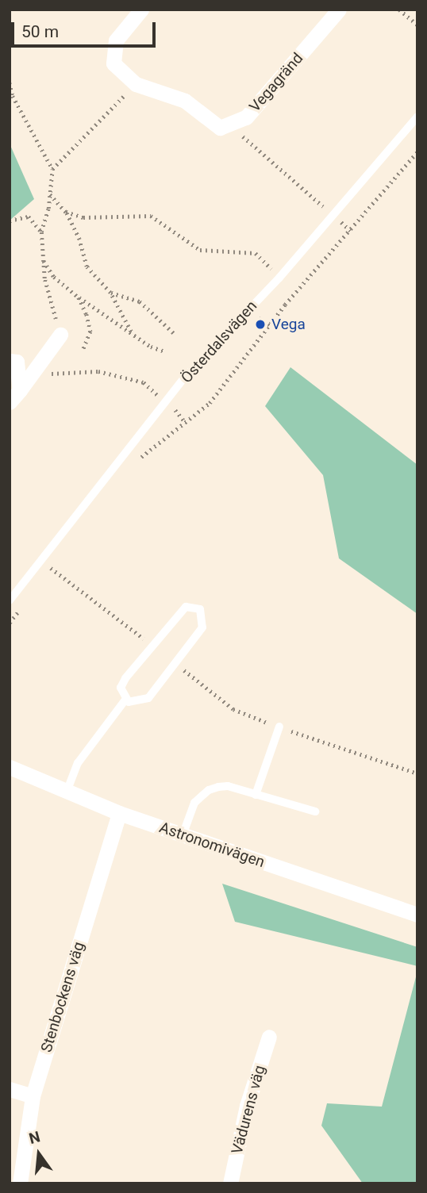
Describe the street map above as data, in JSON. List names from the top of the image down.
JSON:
{
  "streets": {
    "street": [
      "Vegagränd",
      "Astronomivägen",
      "Stenbockens väg",
      "Vädurens väg"
    ],
    "lane": ["Österdalsvägen"]
  },
  "crossings": [
    ["Astronomivägen", "Stenbockens väg"]
  ],
  "places": ["Vega"],
  "scale_bar": "50 m",
  "north": "top"
}
